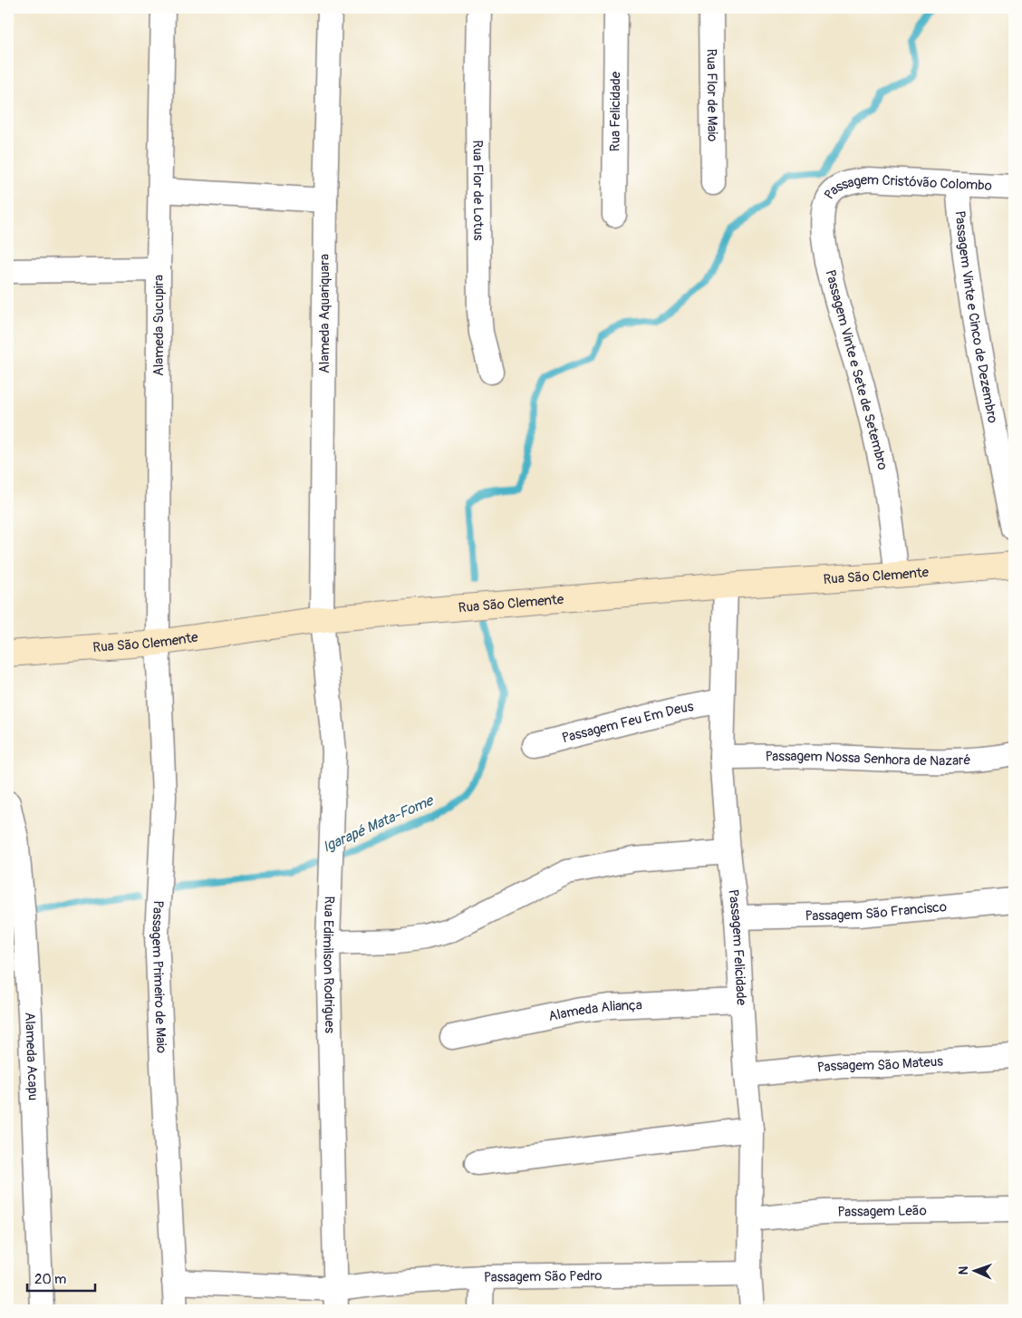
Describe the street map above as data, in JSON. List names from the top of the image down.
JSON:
{
  "streets": {
    "main road": ["Rua São Clemente"],
    "street": [
      "Rua Flor de Maio",
      "Rua Felicidade",
      "Rua Flor de Lotus",
      "Passagem Cristóvão Colombo",
      "Alameda Aquariquara",
      "Passagem Vinte e Cinco de Dezembro",
      "Alameda Sucupira",
      "Passagem Vinte e Sete de Setembro",
      "Passagem Feu Em Deus",
      "Passagem Nossa Senhora de Nazaré",
      "Passagem São Francisco",
      "Passagem Felicidade",
      "Rua Edimilson Rodrigues",
      "Passagem Primeiro de Maio",
      "Alameda Aliança",
      "Alameda Acapu",
      "Passagem São Mateus",
      "Passagem Leão",
      "Passagem São Pedro"
    ]
  },
  "crossings": [
    ["Passagem Cristóvão Colombo", "Passagem Vinte e Cinco de Dezembro"],
    ["Passagem Cristóvão Colombo", "Passagem Vinte e Sete de Setembro"],
    ["Alameda Aquariquara", "Rua São Clemente"],
    ["Alameda Aquariquara", "Rua Edimilson Rodrigues"],
    ["Alameda Sucupira", "Rua São Clemente"],
    ["Alameda Sucupira", "Passagem Primeiro de Maio"],
    ["Passagem Vinte e Sete de Setembro", "Rua São Clemente"],
    ["Rua São Clemente", "Passagem Felicidade"],
    ["Rua São Clemente", "Rua Edimilson Rodrigues"],
    ["Rua São Clemente", "Passagem Primeiro de Maio"],
    ["Passagem Feu Em Deus", "Passagem Felicidade"],
    ["Passagem Nossa Senhora de Nazaré", "Passagem Felicidade"],
    ["Passagem São Francisco", "Passagem Felicidade"],
    ["Passagem Felicidade", "Alameda Aliança"],
    ["Passagem Felicidade", "Passagem São Mateus"],
    ["Passagem Felicidade", "Passagem Leão"],
    ["Passagem Felicidade", "Passagem São Pedro"],
    ["Rua Edimilson Rodrigues", "Passagem São Pedro"],
    ["Passagem Primeiro de Maio", "Passagem São Pedro"]
  ],
  "water": ["Igarapé Mata-Fome"],
  "scale_bar": "20 m",
  "north": "left"
}
